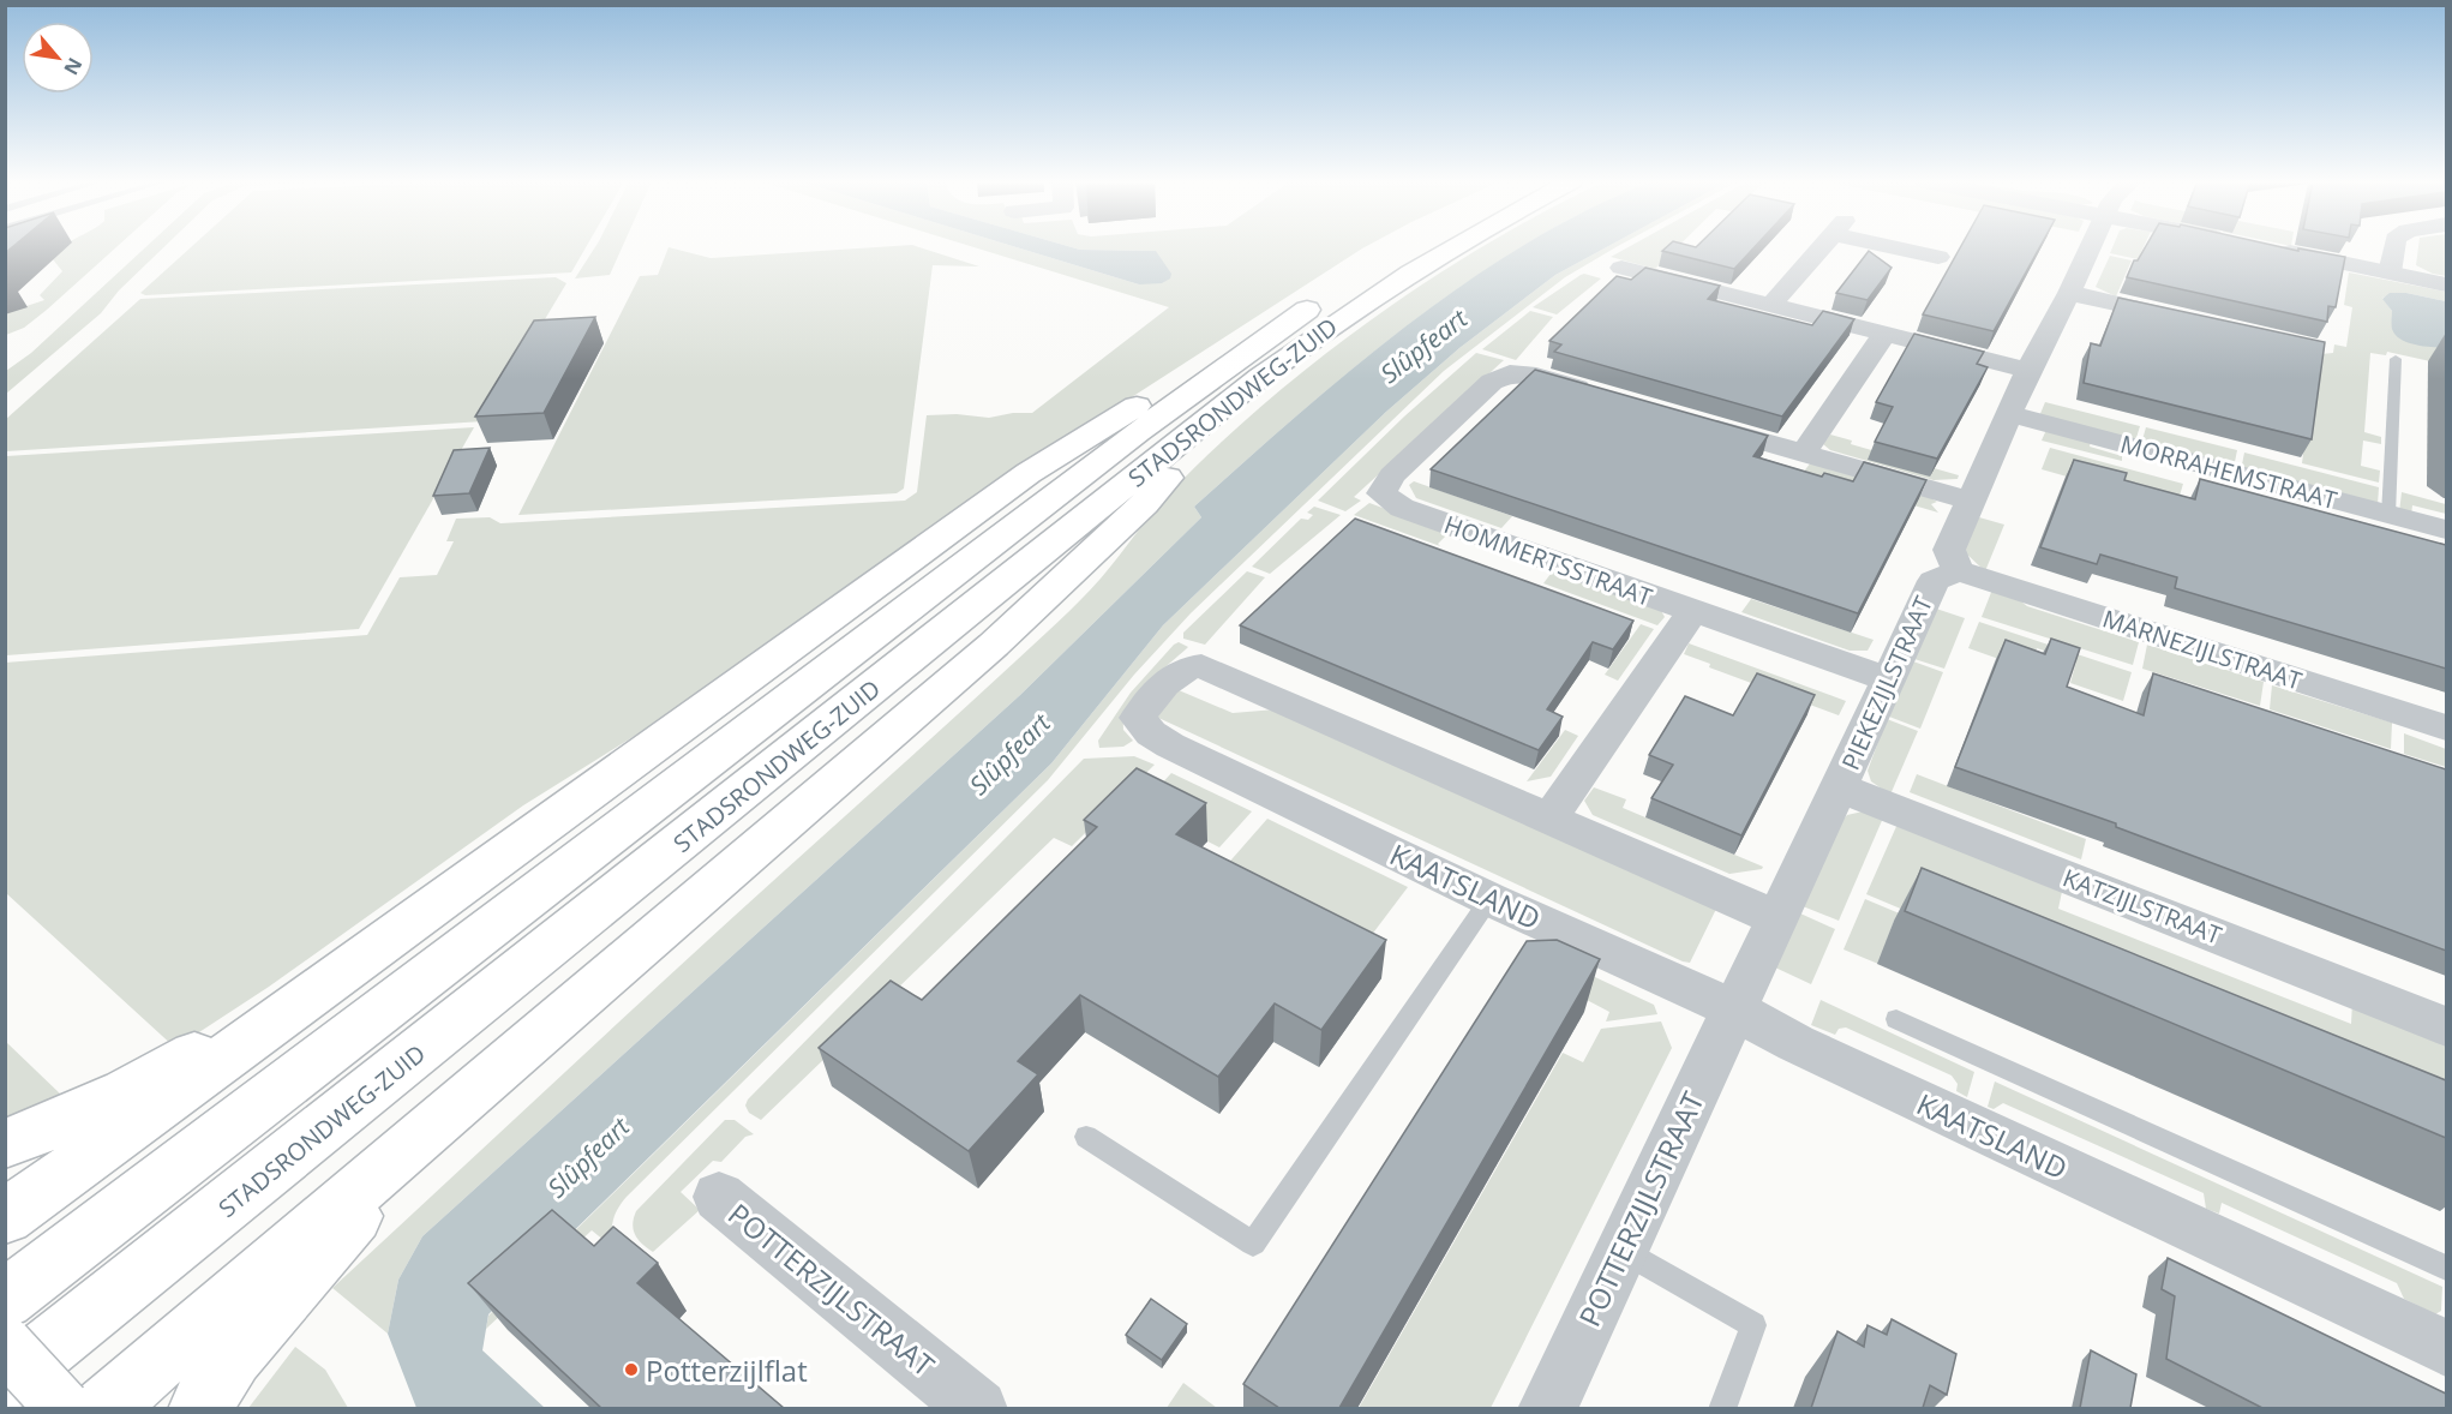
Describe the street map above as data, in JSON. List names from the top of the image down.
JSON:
{
  "streets": {
    "main road": ["STADSRONDWEG-ZUID"],
    "street": [
      "MORRAHEMSTRAAT",
      "HOMMERTSSTRAAT",
      "MARNEZIJLSTRAAT",
      "PIEKEZIJLSTRAAT",
      "KAATSLAND",
      "KATZIJLSTRAAT",
      "POTTERZIJLSTRAAT"
    ]
  },
  "crossings": [
    ["HOMMERTSSTRAAT", "PIEKEZIJLSTRAAT"],
    ["MARNEZIJLSTRAAT", "PIEKEZIJLSTRAAT"],
    ["PIEKEZIJLSTRAAT", "KAATSLAND"],
    ["PIEKEZIJLSTRAAT", "KATZIJLSTRAAT"],
    ["PIEKEZIJLSTRAAT", "POTTERZIJLSTRAAT"],
    ["KAATSLAND", "POTTERZIJLSTRAAT"]
  ],
  "water": ["Slûpfeart"],
  "places": ["Potterzijlflat"],
  "north": "bottom right"
}
